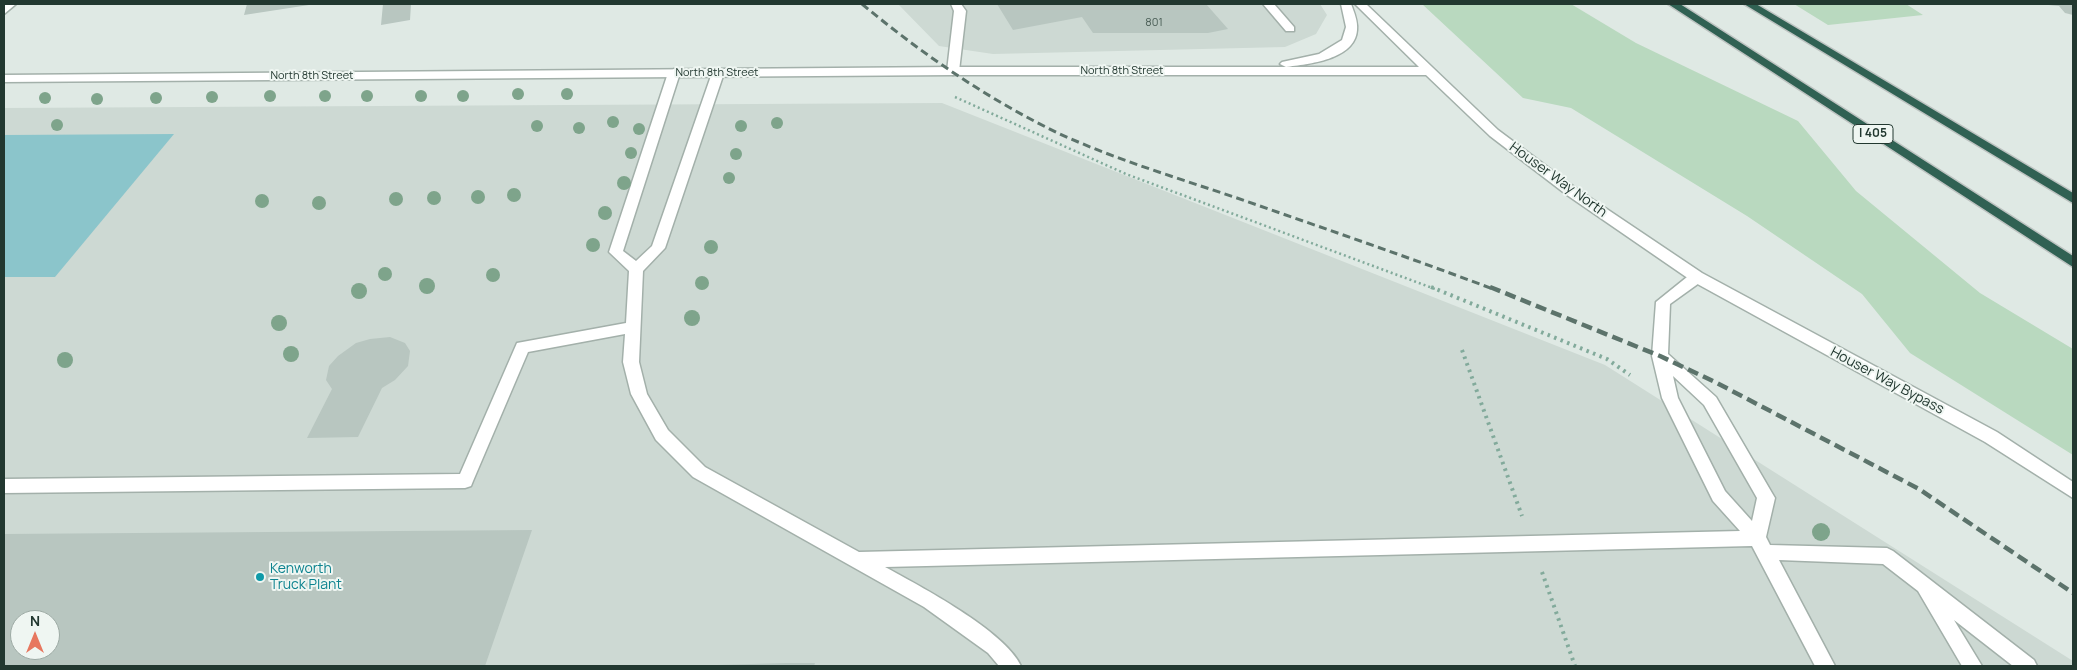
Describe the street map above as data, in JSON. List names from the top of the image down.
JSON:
{
  "streets": {
    "highway": ["I 405"],
    "street": ["North 8th Street", "Houser Way North", "Houser Way Bypass"]
  },
  "crossings": [
    ["North 8th Street", "Houser Way North"],
    ["Houser Way North", "Houser Way Bypass"]
  ],
  "places": ["Kenworth Truck Plant"],
  "house_numbers": ["801"],
  "north": "top"
}
